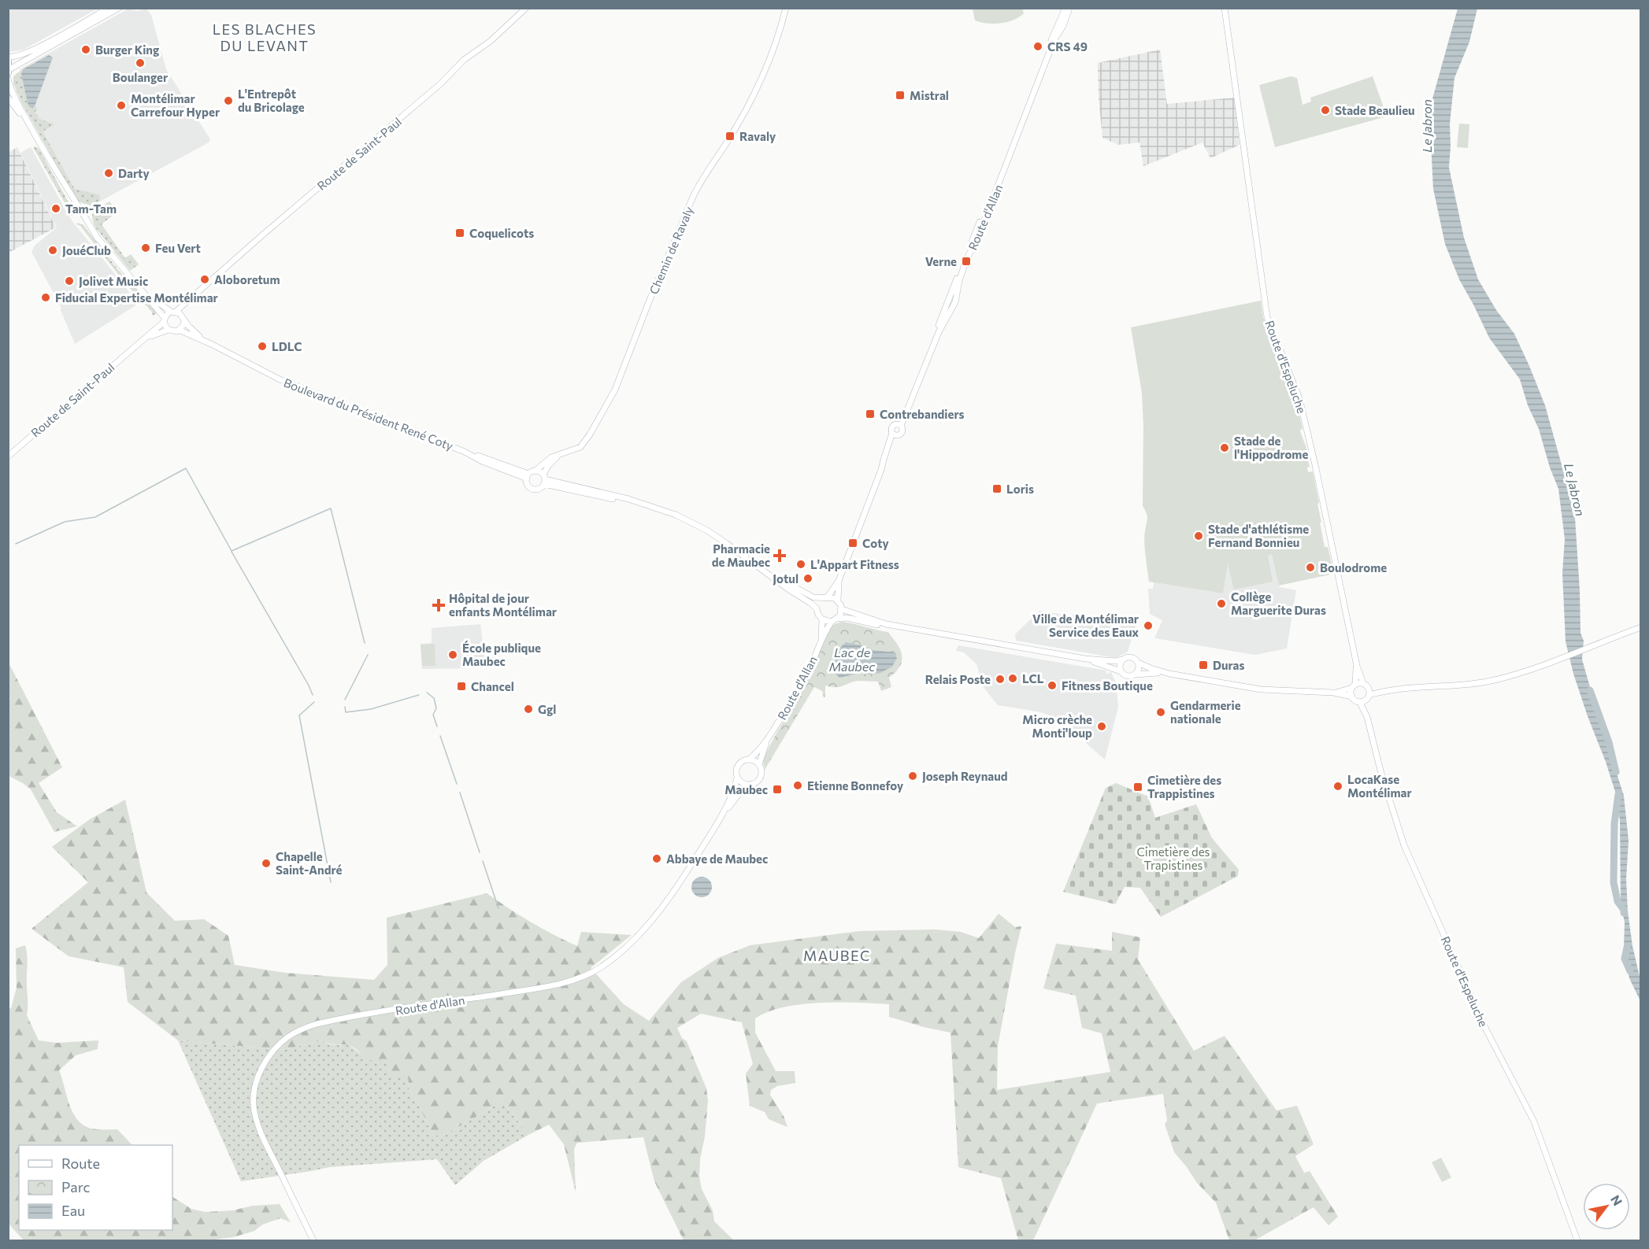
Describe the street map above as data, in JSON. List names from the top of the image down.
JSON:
{
  "streets": {
    "street": [
      "Route de Saint-Paul",
      "Route d'Allan",
      "Chemin de Ravaly",
      "Route d'Espeluche",
      "Boulevard du Président René Coty"
    ]
  },
  "crossings": [
    ["Route de Saint-Paul", "Boulevard du Président René Coty"],
    ["Chemin de Ravaly", "Boulevard du Président René Coty"]
  ],
  "districts": ["LES BLACHES DU LEVANT", "MAUBEC"],
  "water": ["Le Jabron", "Lac de Maubec"],
  "parks": ["Cimetière des Trapistines"],
  "places": {
    "other": [
      "CRS 49",
      "Burger King",
      "Boulanger",
      "L'Entrepôt du Bricolage",
      "Montélimar Carrefour Hyper",
      "Stade Beaulieu",
      "Darty",
      "Tam-Tam",
      "Feu Vert",
      "JouéClub",
      "Aloboretum",
      "Jolivet Music",
      "Fiducial Expertise Montélimar",
      "LDLC",
      "Stade de l'Hippodrome",
      "Stade d'athlétisme Fernand Bonnieu",
      "L'Appart Fitness",
      "Boulodrome",
      "Jotul",
      "Collège Marguerite Duras",
      "Ville de Montélimar Service des Eaux",
      "École publique Maubec",
      "LCL",
      "Relais Poste",
      "Fitness Boutique",
      "Ggl",
      "Gendarmerie nationale",
      "Micro crèche Monti'loup",
      "Joseph Reynaud",
      "Etienne Bonnefoy",
      "LocaKase Montélimar",
      "Abbaye de Maubec",
      "Chapelle Saint-André"
    ],
    "transit": [
      "Mistral",
      "Ravaly",
      "Coquelicots",
      "Verne",
      "Contrebandiers",
      "Loris",
      "Coty",
      "Duras",
      "Chancel",
      "Cimetière des Trappistines",
      "Maubec"
    ],
    "health": ["Pharmacie de Maubec", "Hôpital de jour enfants Montélimar"]
  },
  "legend": ["Route", "Parc", "Eau"],
  "north": "top right"
}
